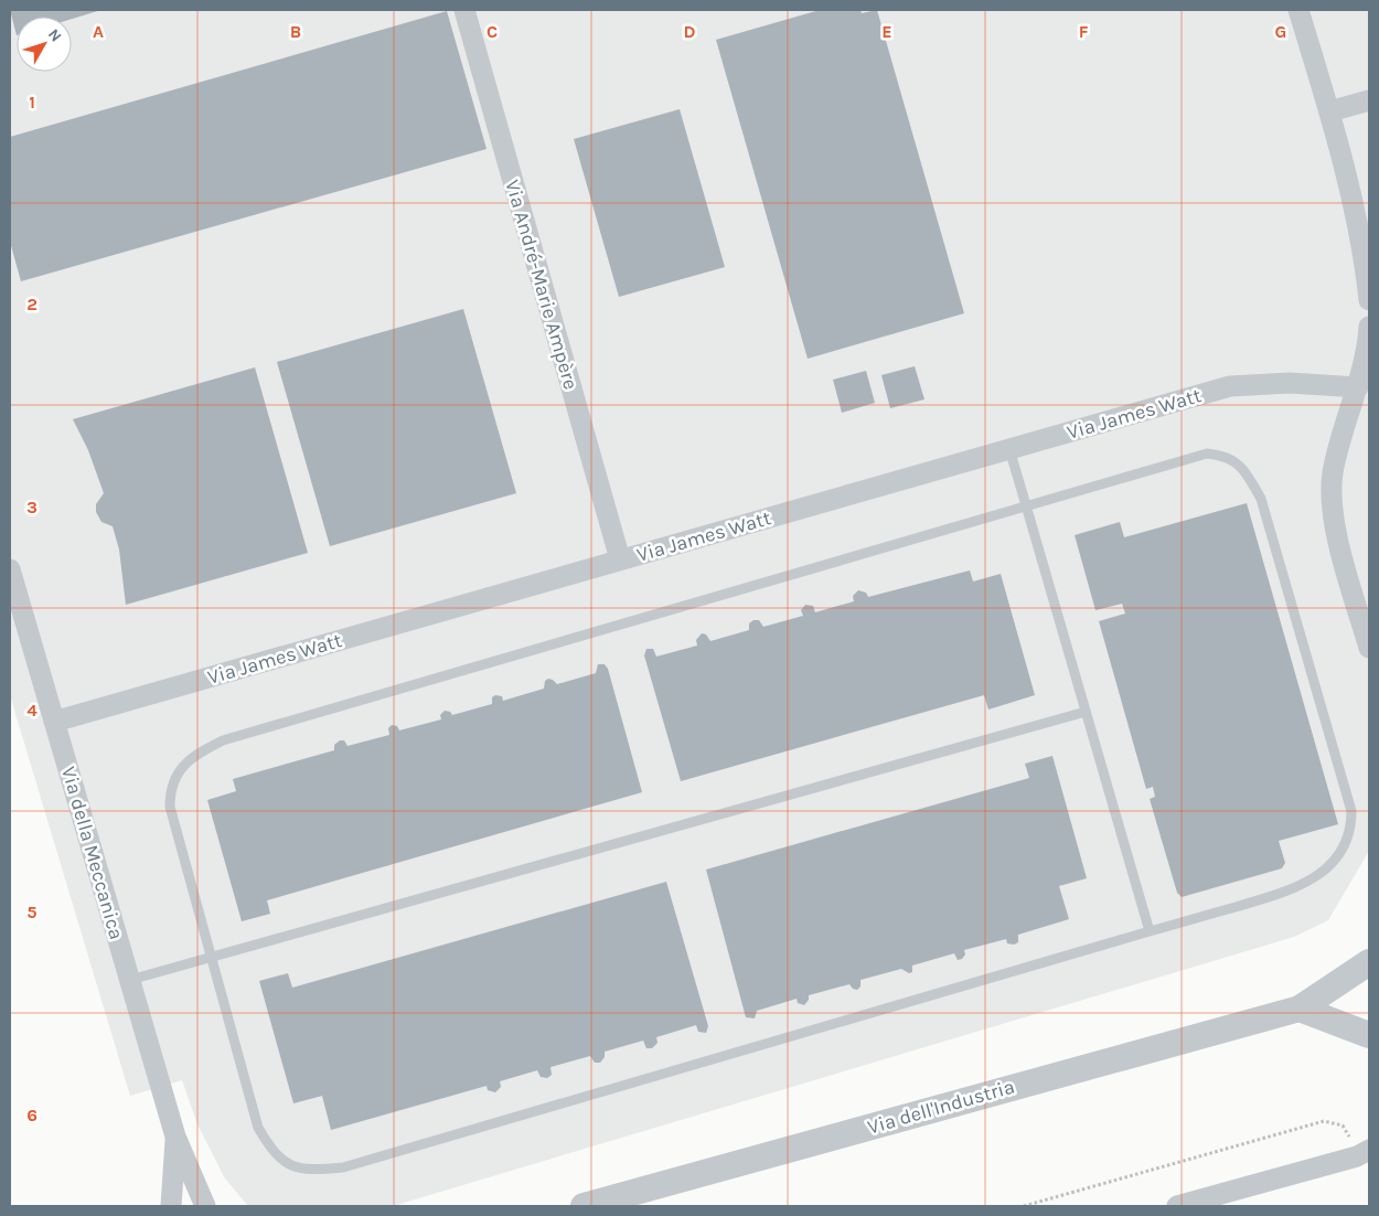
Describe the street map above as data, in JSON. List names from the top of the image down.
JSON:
{
  "streets": {
    "street": [
      "Via André-Marie Ampère",
      "Via James Watt",
      "Via della Meccanica",
      "Via dell'Industria"
    ]
  },
  "crossings": [
    ["Via André-Marie Ampère", "Via James Watt"],
    ["Via James Watt", "Via della Meccanica"]
  ],
  "north": "top right",
  "grid": {
    "columns": [
      "A",
      "B",
      "C",
      "D",
      "E",
      "F",
      "G"
    ],
    "rows": [
      "1",
      "2",
      "3",
      "4",
      "5",
      "6"
    ]
  }
}
